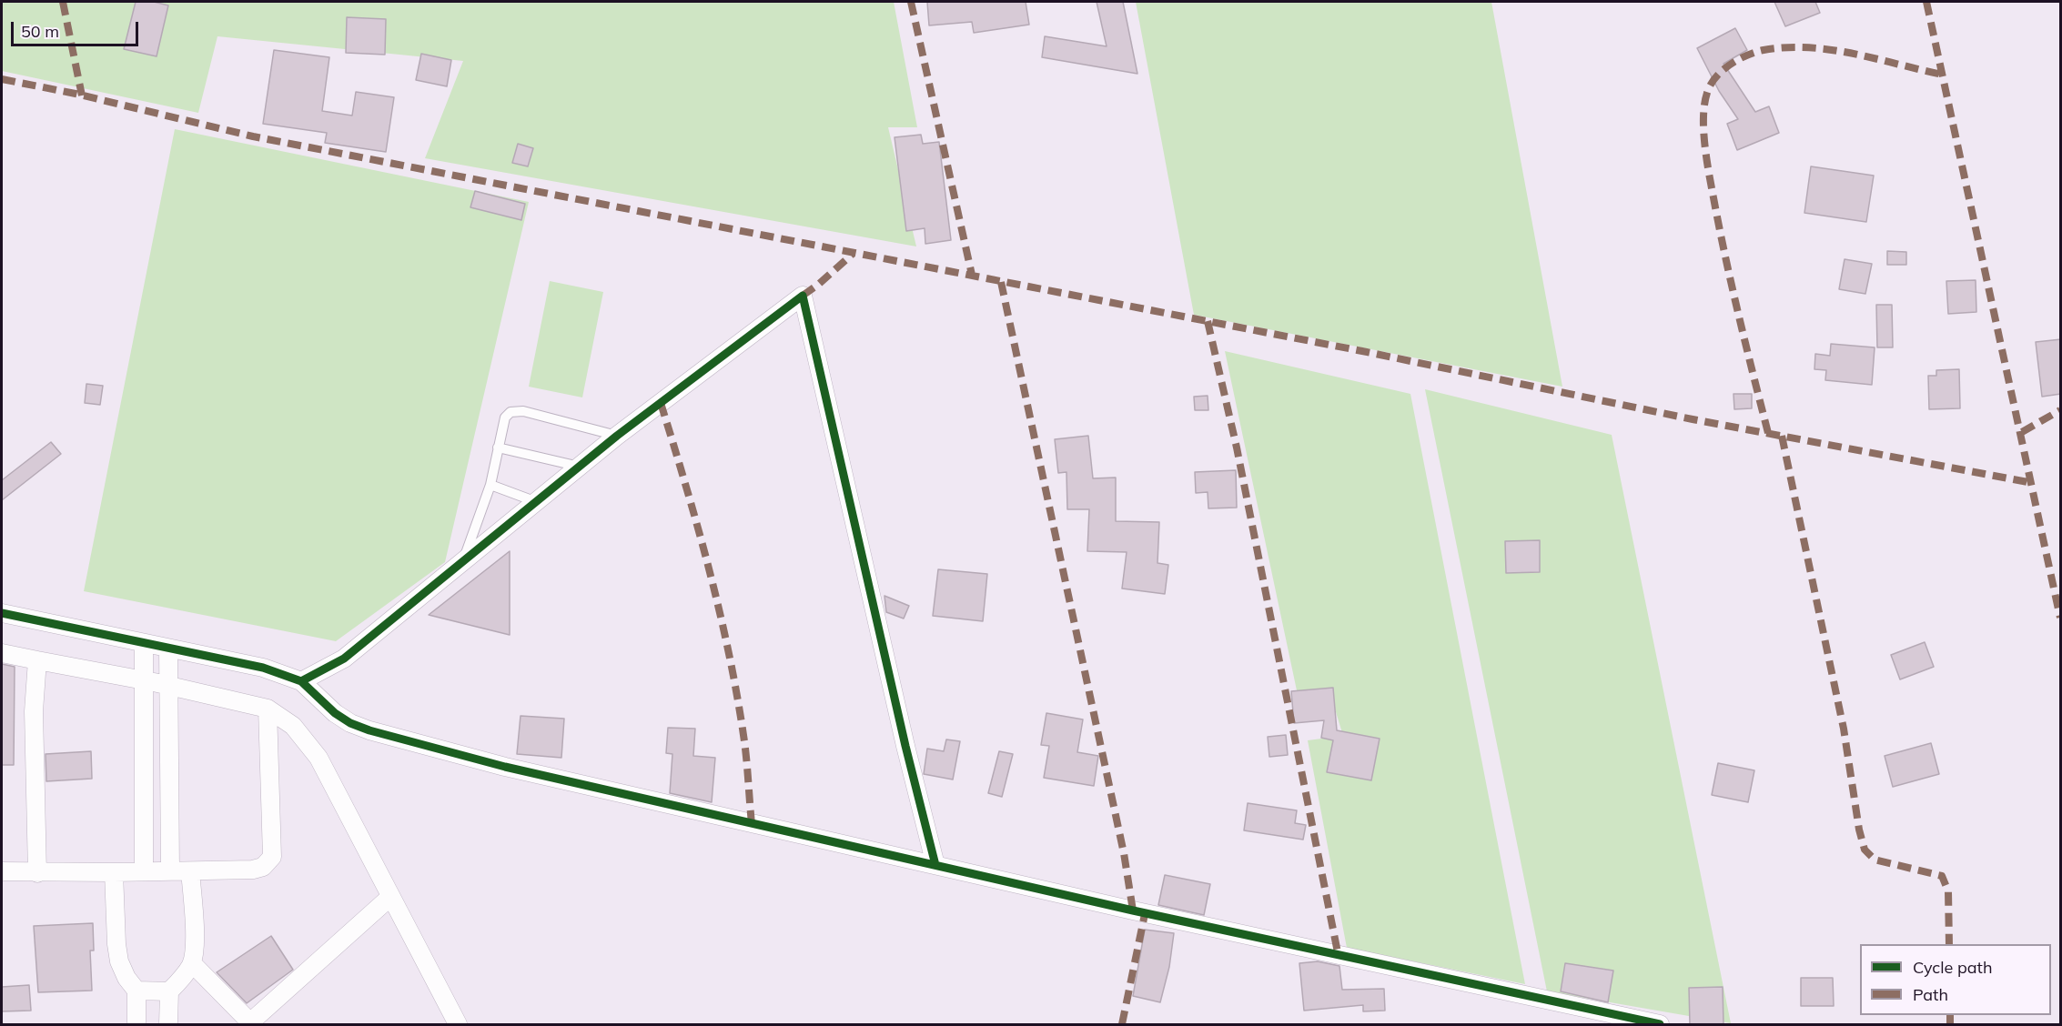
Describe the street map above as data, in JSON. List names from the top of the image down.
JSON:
{
  "legend": ["Cycle path", "Path"],
  "scale_bar": "50 m"
}
